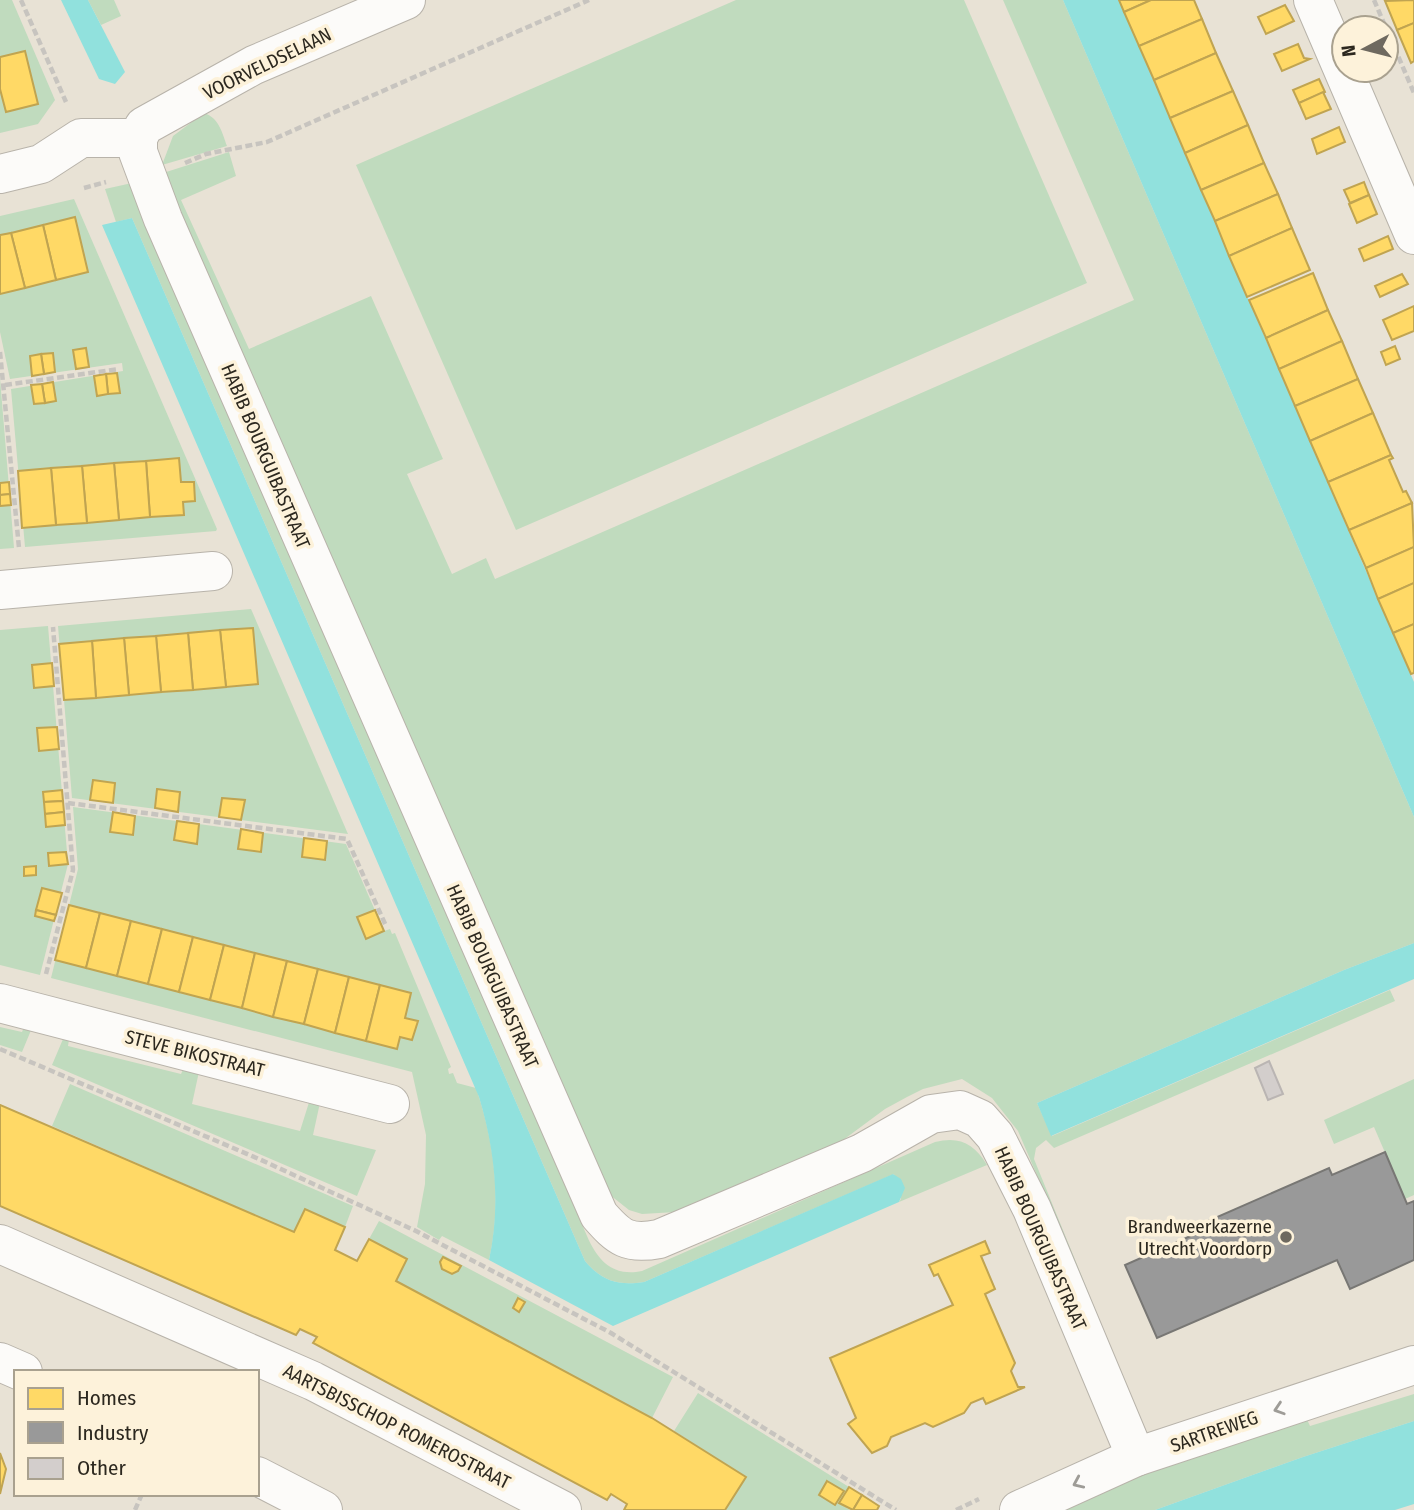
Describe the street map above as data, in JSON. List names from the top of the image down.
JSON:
{
  "streets": {
    "street": [
      "VOORVELDSELAAN",
      "HABIB BOURGUIBASTRAAT",
      "STEVE BIKOSTRAAT",
      "AARTSBISSCHOP ROMEROSTRAAT",
      "SARTREWEG"
    ]
  },
  "crossings": [
    ["VOORVELDSELAAN", "HABIB BOURGUIBASTRAAT"],
    ["HABIB BOURGUIBASTRAAT", "SARTREWEG"]
  ],
  "one_way": ["SARTREWEG"],
  "places": ["Brandweerkazerne Utrecht Voordorp"],
  "legend": ["Homes", "Industry", "Other"],
  "north": "left"
}
